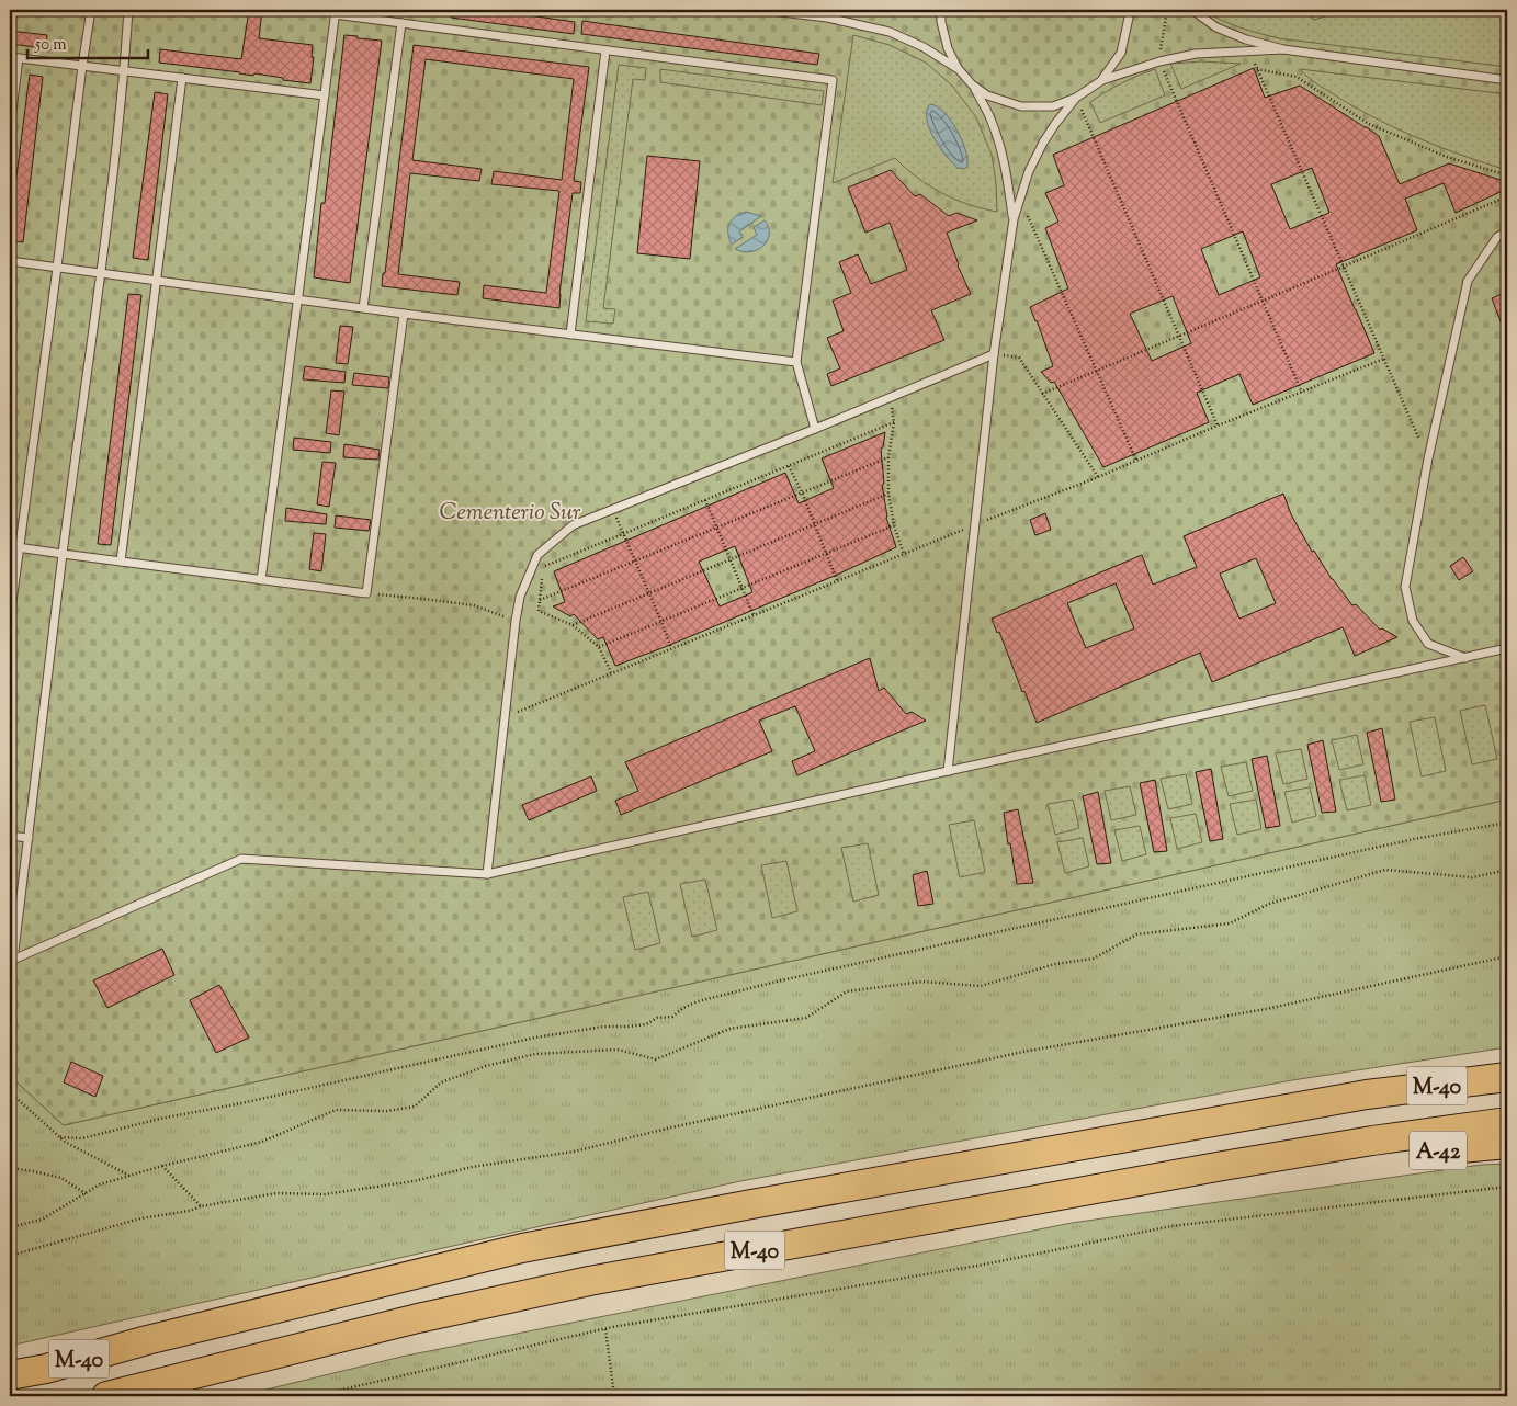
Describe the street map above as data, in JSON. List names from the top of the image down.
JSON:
{
  "streets": {
    "highway": ["M-40", "A-42"]
  },
  "crossings": [
    ["M-40", "A-42"]
  ],
  "parks": ["Cementerio Sur"],
  "scale_bar": "50 m"
}
